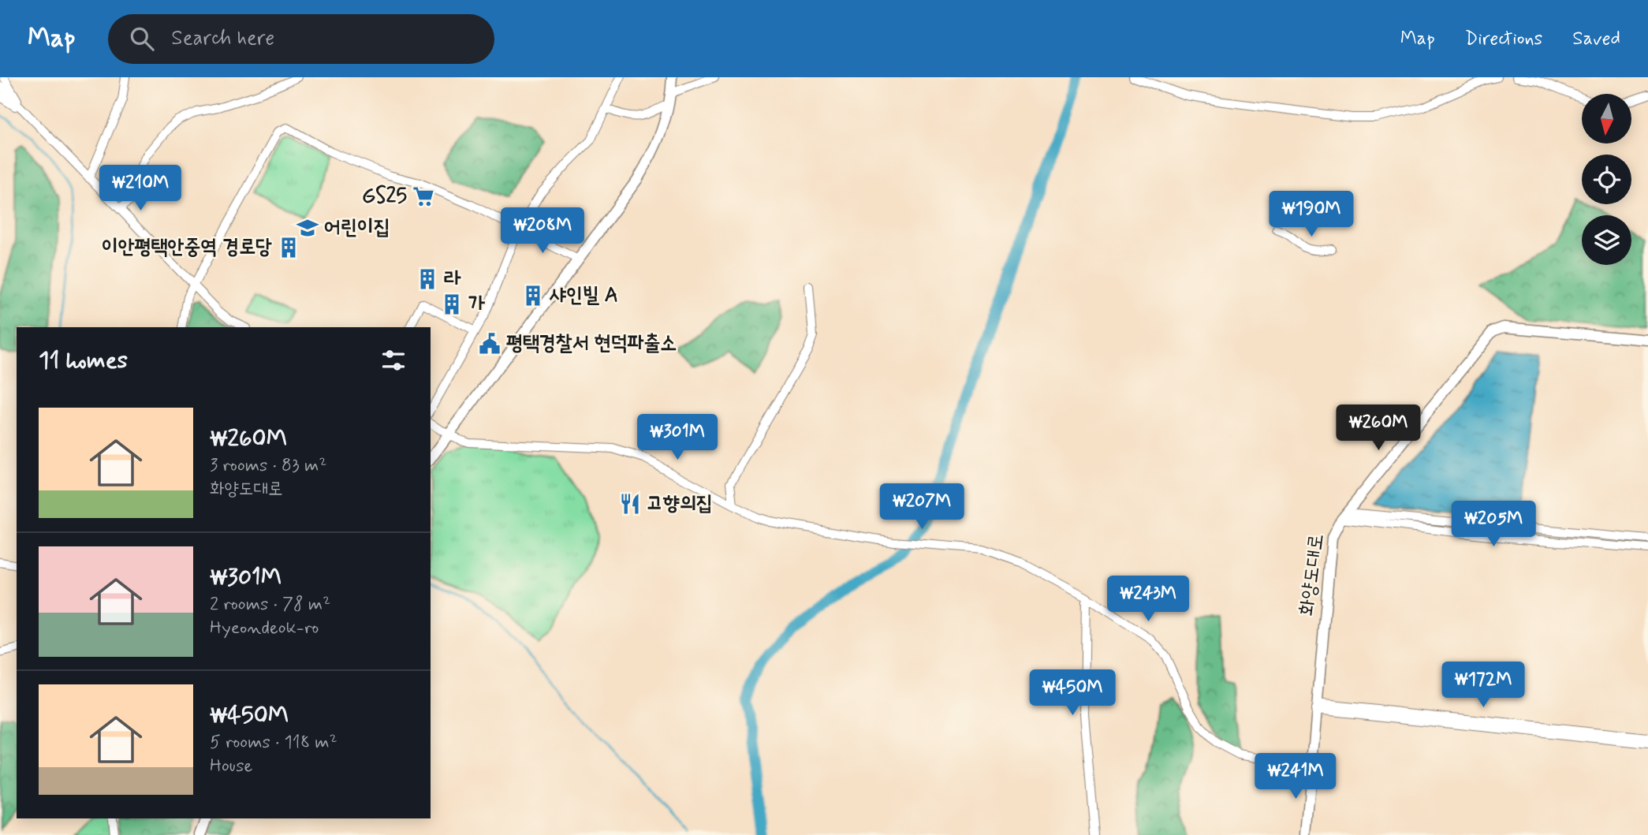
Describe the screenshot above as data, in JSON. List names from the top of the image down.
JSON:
{
  "streets": {
    "main road": ["화양도대로"]
  },
  "places": {
    "supermarket": ["GS25"],
    "school or university": ["어린이집"],
    "building": [
      "이안평택안중역 경로당",
      "라",
      "샤인빌 A",
      "가"
    ],
    "public building": ["평택경찰서 현덕파출소"],
    "restaurant": ["고향의집"]
  },
  "north": "bottom",
  "page": {
    "header": "Map",
    "search": "Search here",
    "nav": ["Map", "Directions", "Saved"],
    "price": [
      "₩210M",
      "₩190M",
      "₩208M",
      "₩260M",
      "₩301M",
      "₩207M",
      "₩205M",
      "₩243M",
      "₩172M",
      "₩450M",
      "₩241M"
    ],
    "heading": "11 homes",
    "list": [
      {
        "name": "₩260M",
        "note": "3 rooms · 83 m² · 화양도대로"
      },
      {
        "name": "₩301M",
        "note": "2 rooms · 78 m² · Hyeondeok-ro"
      },
      {
        "name": "₩450M",
        "note": "5 rooms · 118 m² · House"
      }
    ]
  }
}
